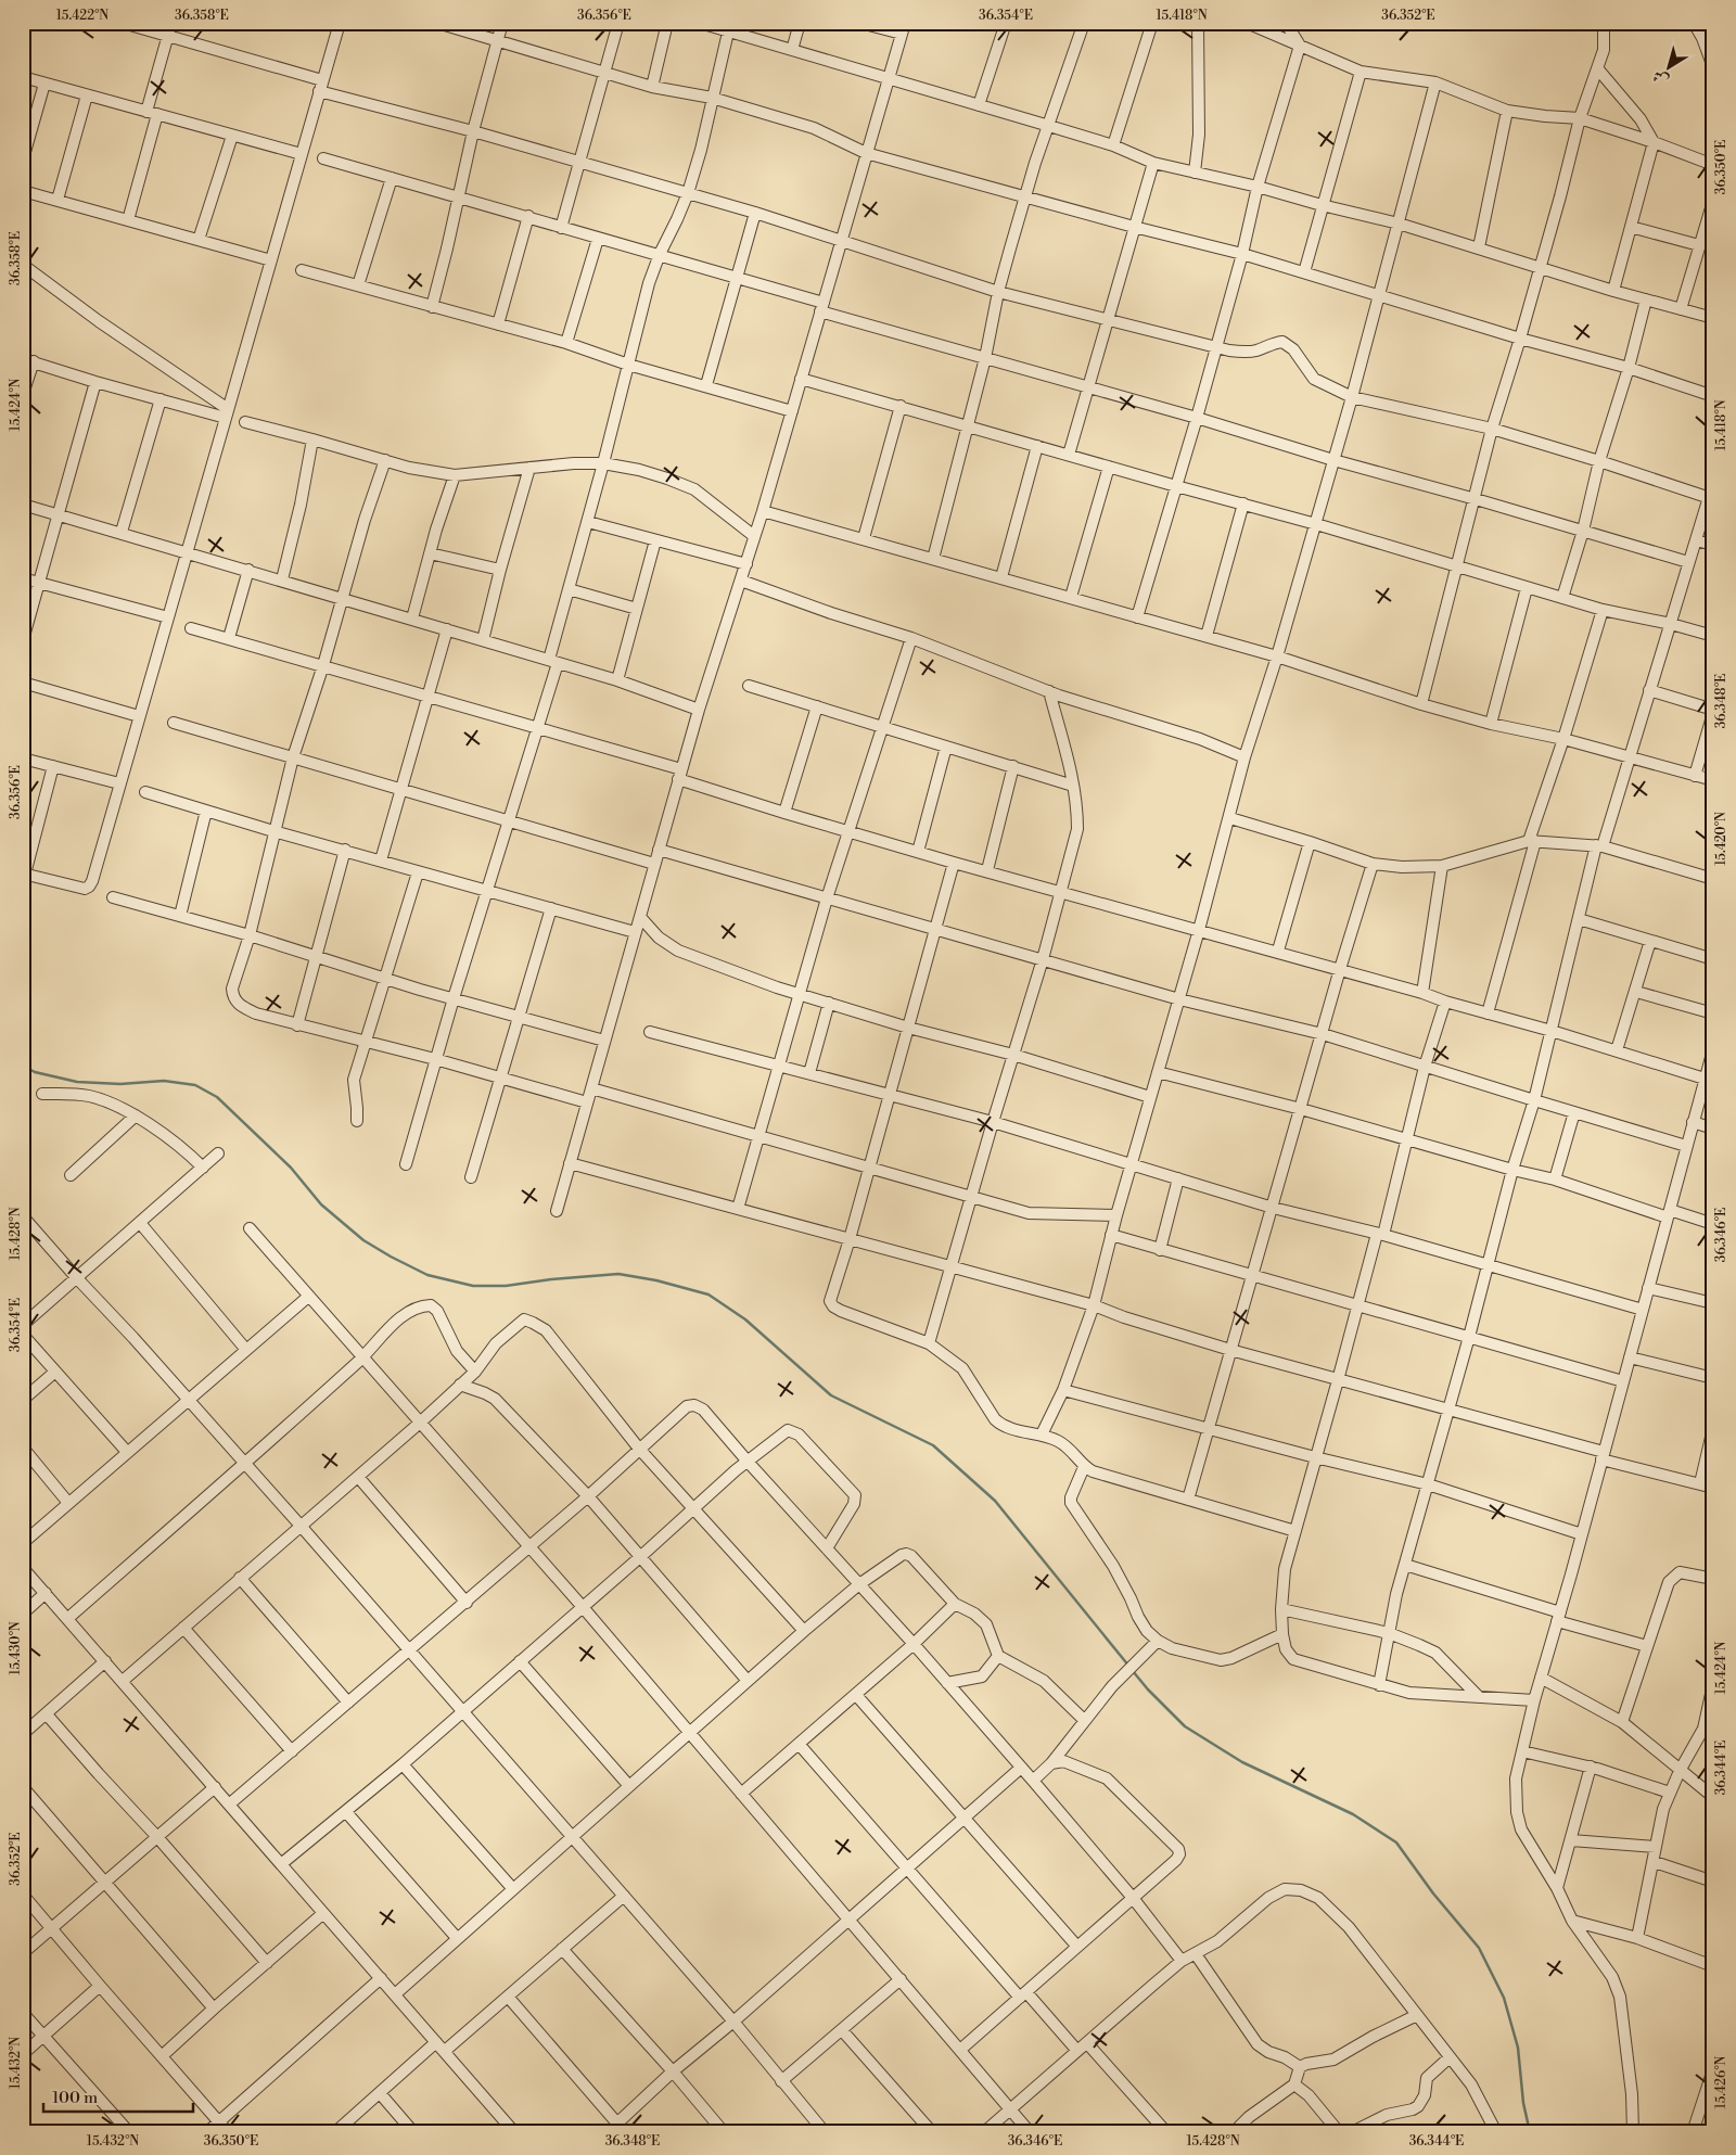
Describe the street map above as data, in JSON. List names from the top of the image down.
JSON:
{
  "scale_bar": "100 m",
  "north": "bottom left",
  "coordinates": [
    "15.422°N",
    "36.358°E",
    "36.356°E",
    "36.354°E",
    "15.418°N",
    "36.352°E",
    "36.350°E",
    "15.424°N",
    "36.348°E",
    "15.420°N",
    "15.428°N",
    "36.346°E",
    "15.430°N",
    "36.344°E",
    "15.432°N",
    "15.426°N"
  ]
}
